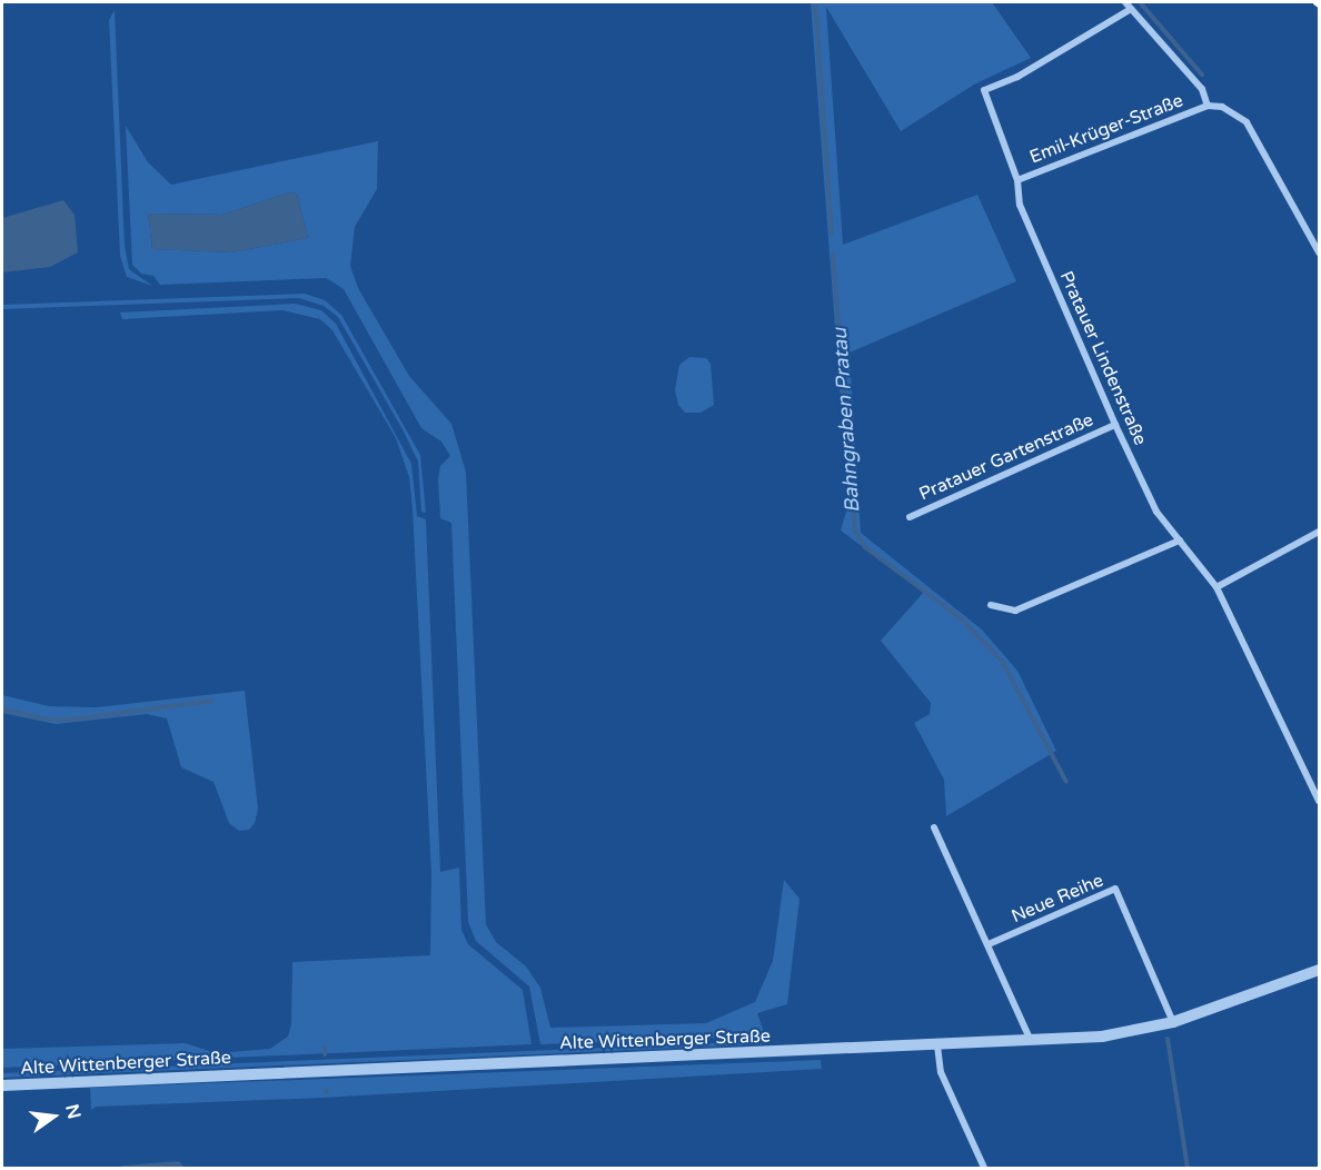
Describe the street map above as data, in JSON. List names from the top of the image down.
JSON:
{
  "streets": {
    "street": [
      "Emil-Krüger-Straße",
      "Pratauer Lindenstraße",
      "Pratauer Gartenstraße",
      "Neue Reihe",
      "Alte Wittenberger Straße"
    ]
  },
  "crossings": [
    ["Emil-Krüger-Straße", "Pratauer Lindenstraße"],
    ["Pratauer Lindenstraße", "Pratauer Gartenstraße"],
    ["Neue Reihe", "Alte Wittenberger Straße"]
  ],
  "water": ["Bahngraben Pratau"],
  "north": "right"
}
